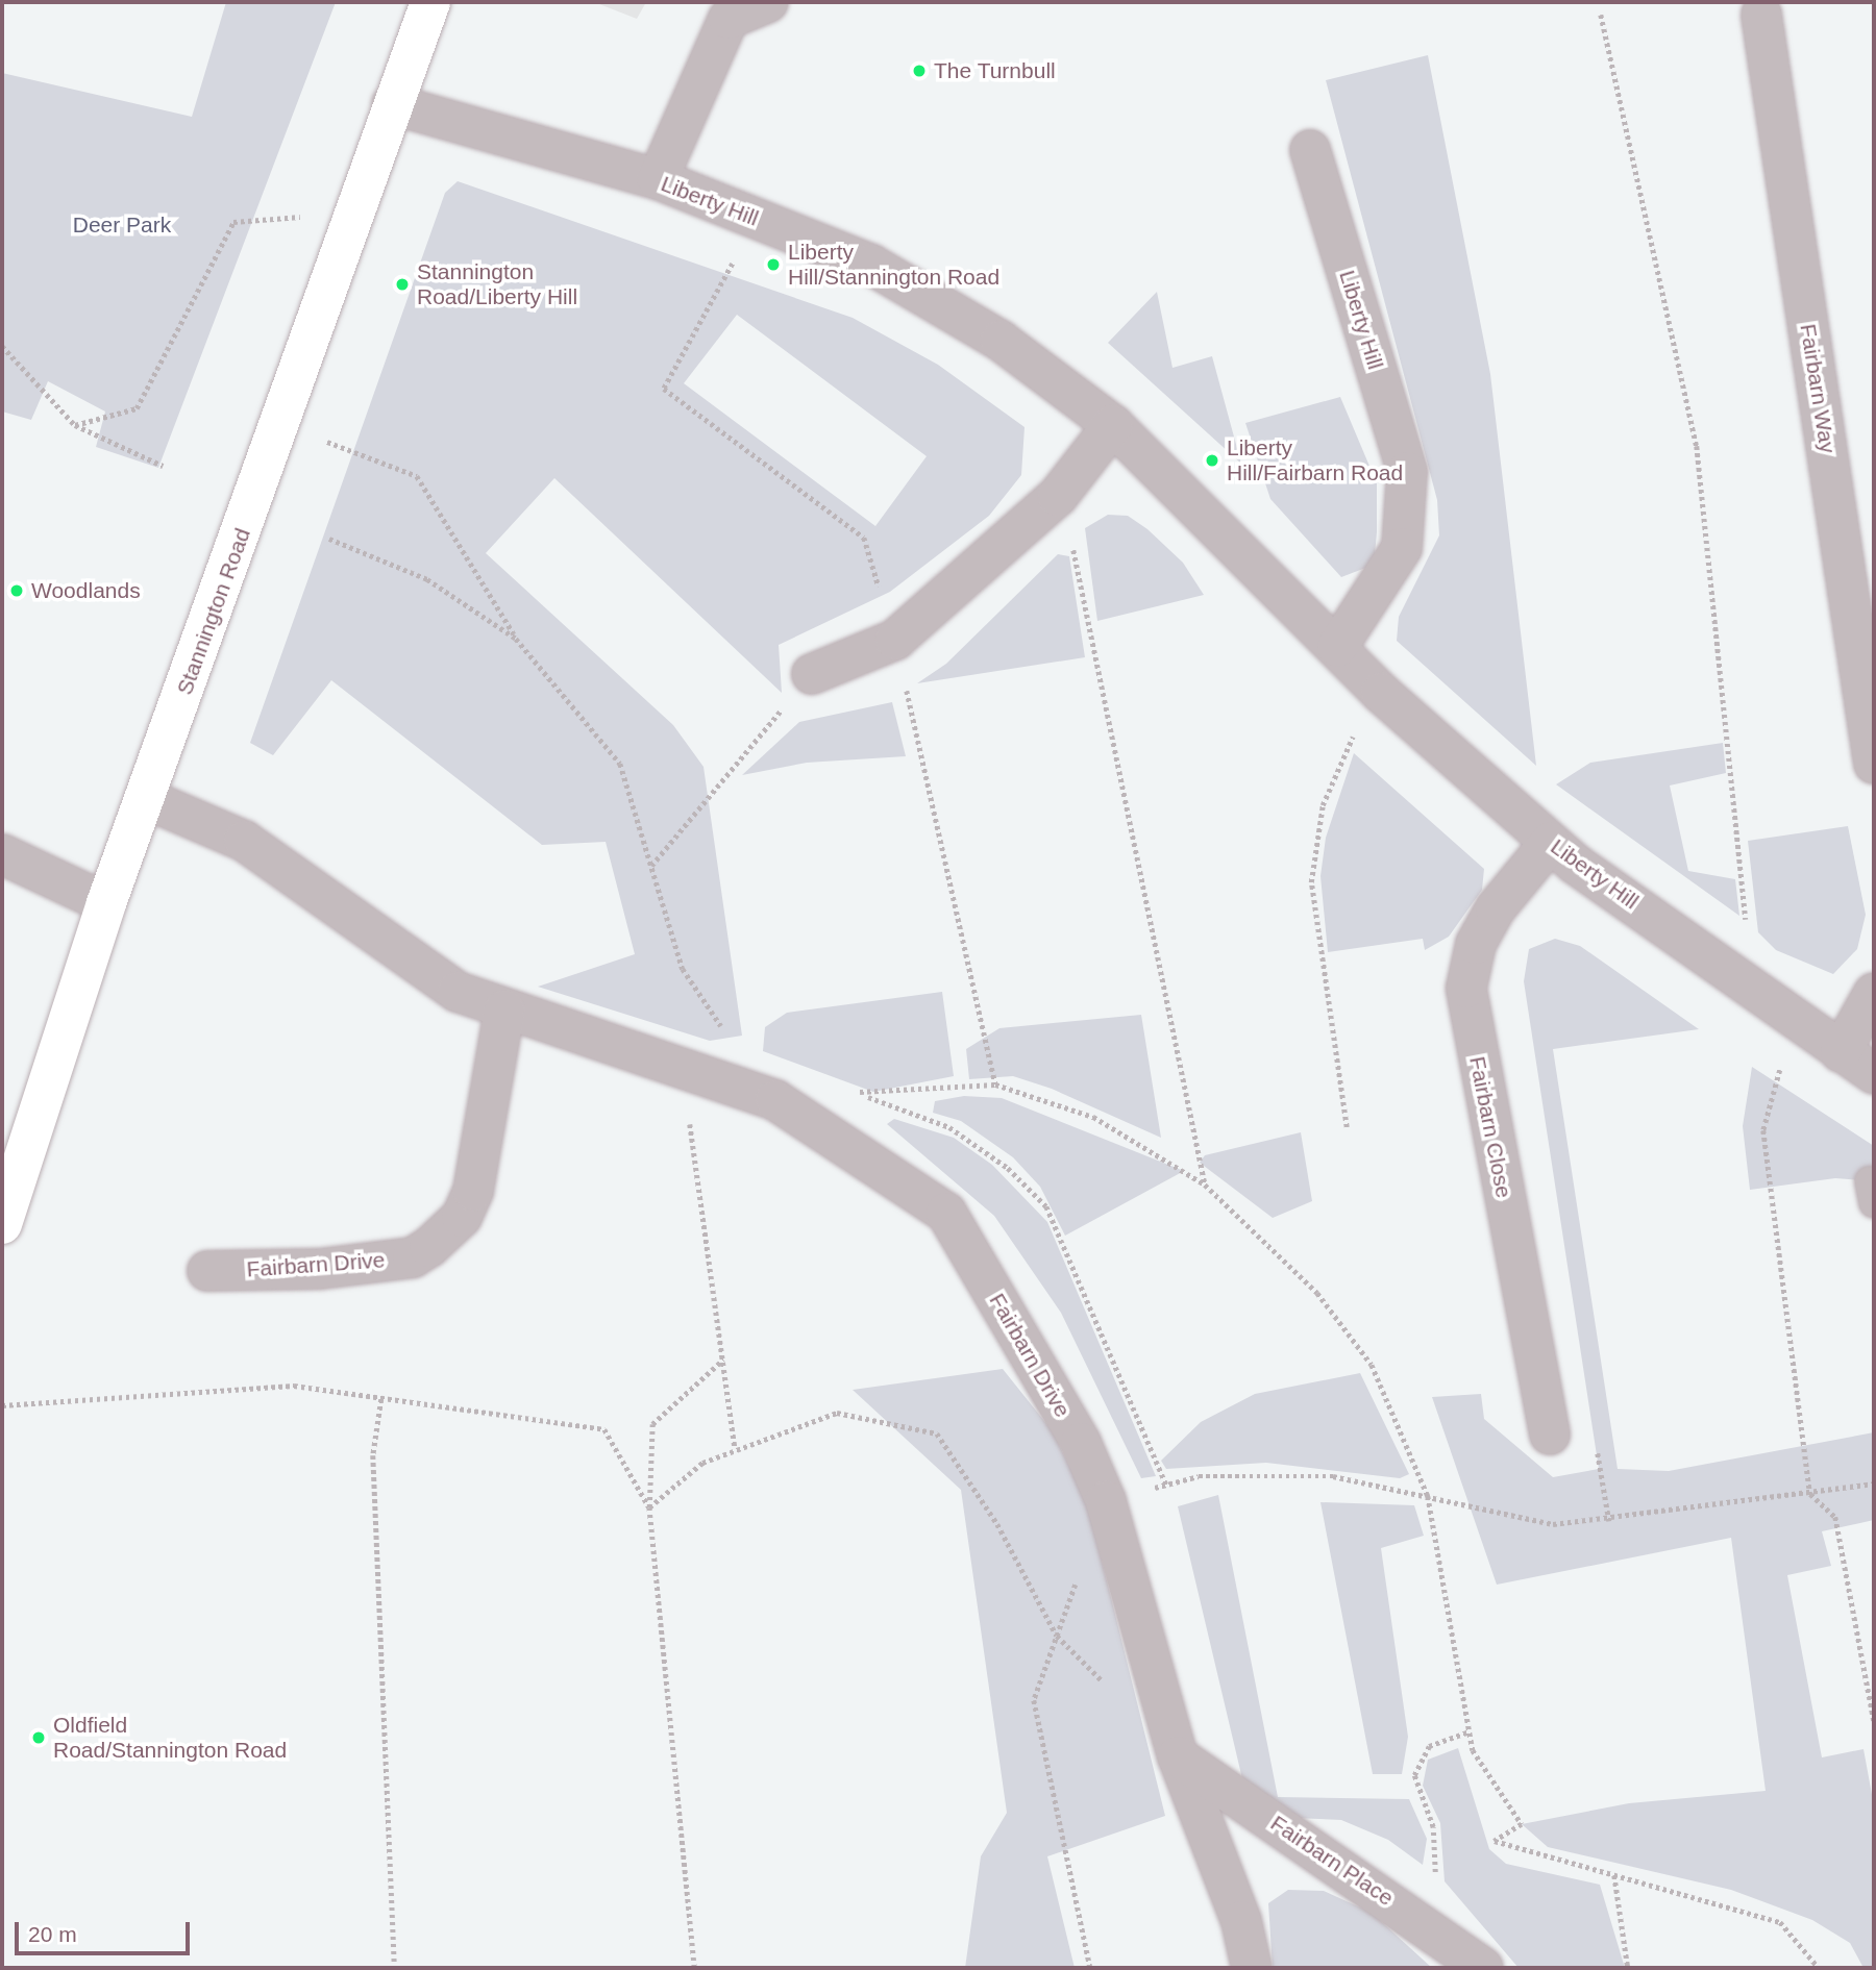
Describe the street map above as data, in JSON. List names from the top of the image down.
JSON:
{
  "streets": {
    "main road": ["Stannington Road"],
    "street": [
      "Liberty Hill",
      "Fairbarn Way",
      "Fairbarn Close",
      "Fairbarn Drive",
      "Fairbarn Place"
    ]
  },
  "crossings": [
    ["Liberty Hill", "Stannington Road"],
    ["Liberty Hill", "Fairbarn Close"],
    ["Stannington Road", "Fairbarn Drive"],
    ["Fairbarn Drive", "Fairbarn Place"]
  ],
  "parks": ["Deer Park"],
  "places": [
    "The Turnbull",
    "Liberty Hill/Stannington Road",
    "Stannington Road/Liberty Hill",
    "Liberty Hill/Fairbarn Road",
    "Woodlands",
    "Oldfield Road/Stannington Road"
  ],
  "scale_bar": "20 m"
}
